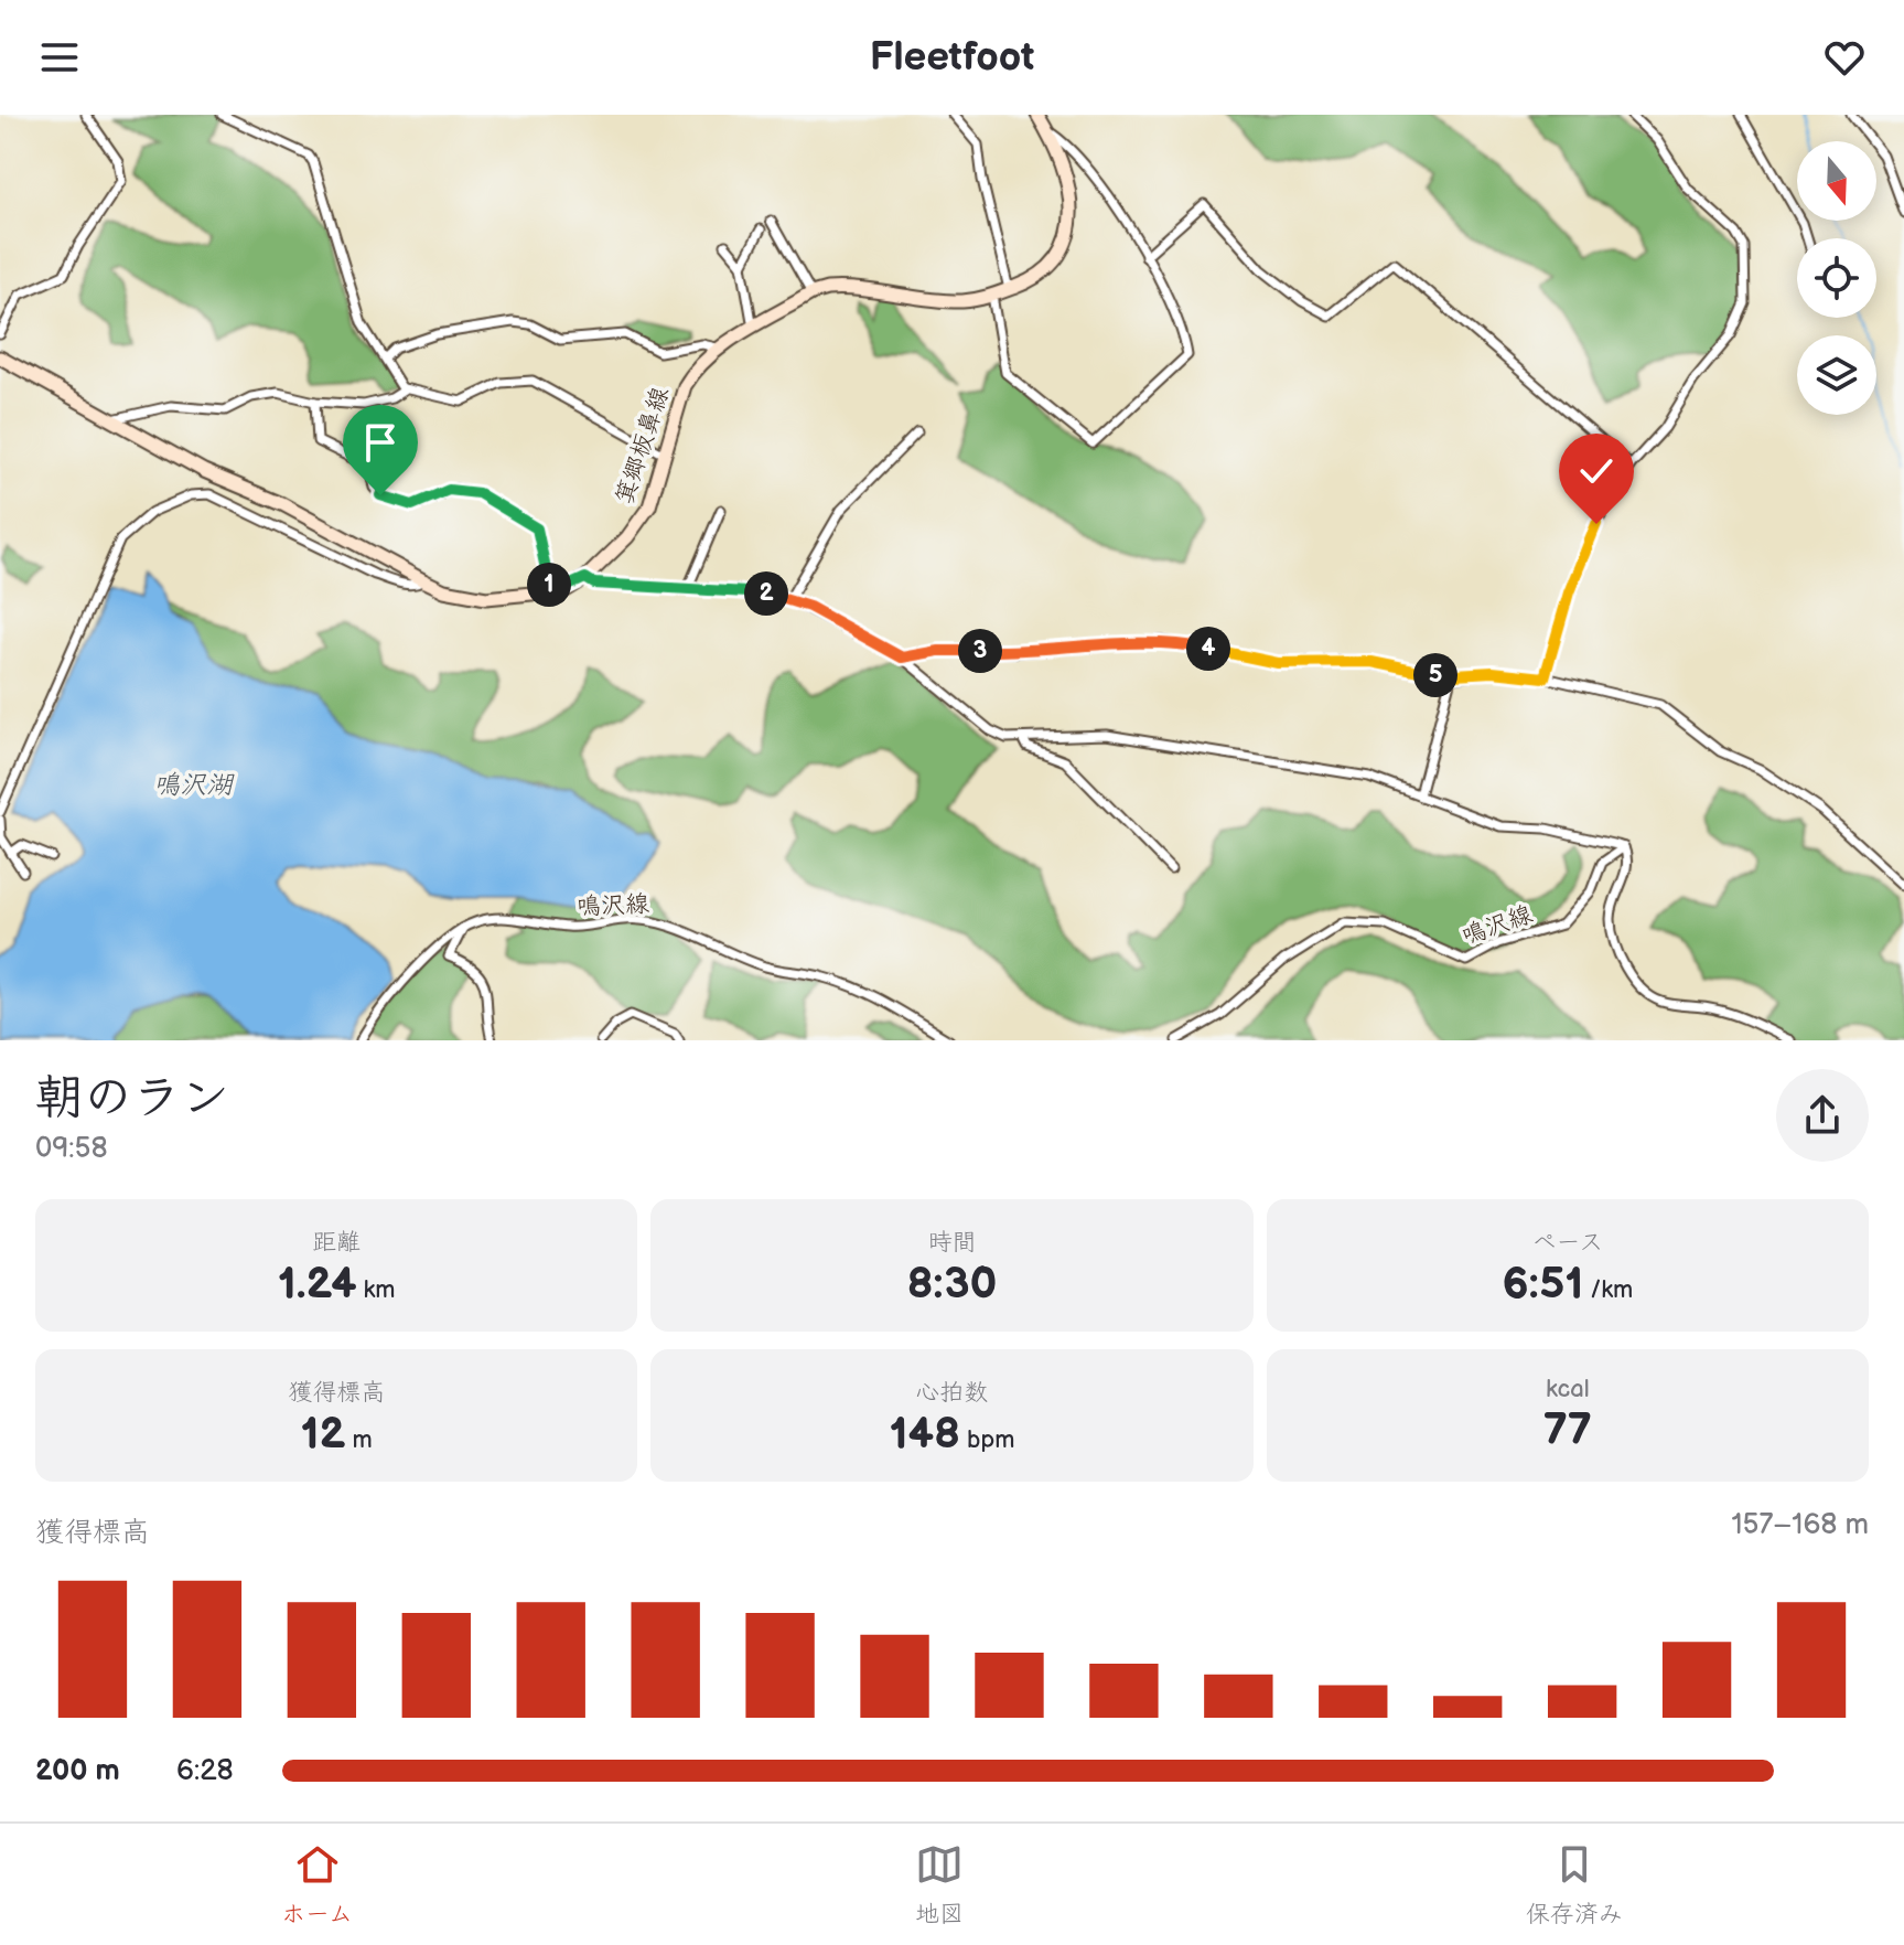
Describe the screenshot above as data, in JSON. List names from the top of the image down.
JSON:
{
  "streets": {
    "main road": ["箕郷板鼻線"],
    "street": ["鳴沢線"]
  },
  "water": ["鳴沢湖"],
  "north": "bottom",
  "page": {
    "header": "Fleetfoot",
    "pins": [
      "1",
      "2",
      "4",
      "3",
      "5"
    ],
    "heading": ["朝のラン", "09:58"],
    "stats": [
      ["距離", "1.24 km"],
      ["時間", "8:30"],
      ["ペース", "6:51 /km"],
      ["獲得標高", "12 m"],
      ["心拍数", "148 bpm"],
      ["kcal", "77"]
    ],
    "chart": ["獲得標高", "157–168 m"],
    "list": [
      {
        "name": "200 m",
        "note": "6:28"
      }
    ],
    "tabs": ["ホーム", "地図", "保存済み"]
  }
}
